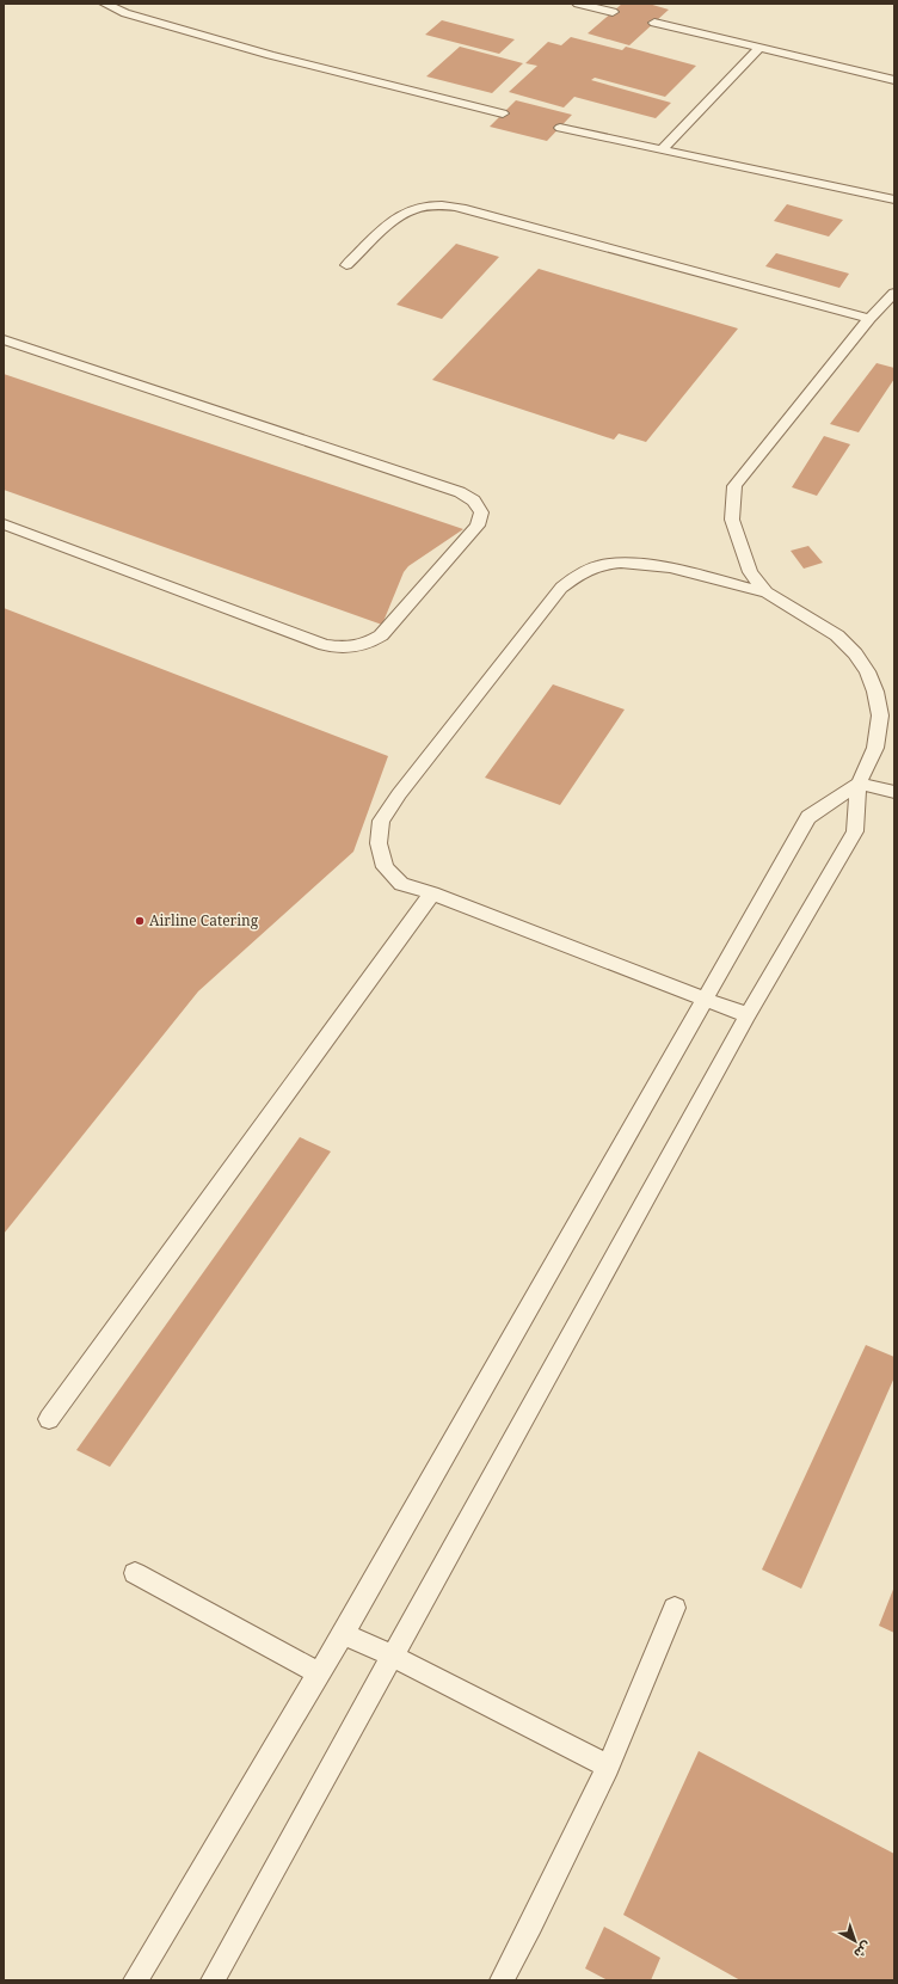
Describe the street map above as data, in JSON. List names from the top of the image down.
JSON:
{
  "places": ["Airline Catering"],
  "north": "bottom right"
}
